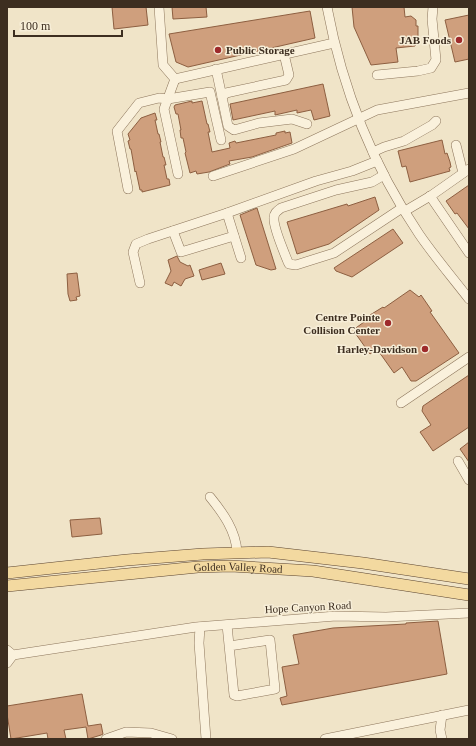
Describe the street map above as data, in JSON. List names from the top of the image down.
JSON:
{
  "streets": {
    "main road": ["Golden Valley Road"],
    "street": ["Hope Canyon Road"]
  },
  "places": [
    "JAB Foods",
    "Public Storage",
    "Centre Pointe Collision Center",
    "Harley-Davidson"
  ],
  "scale_bar": "100 m"
}
